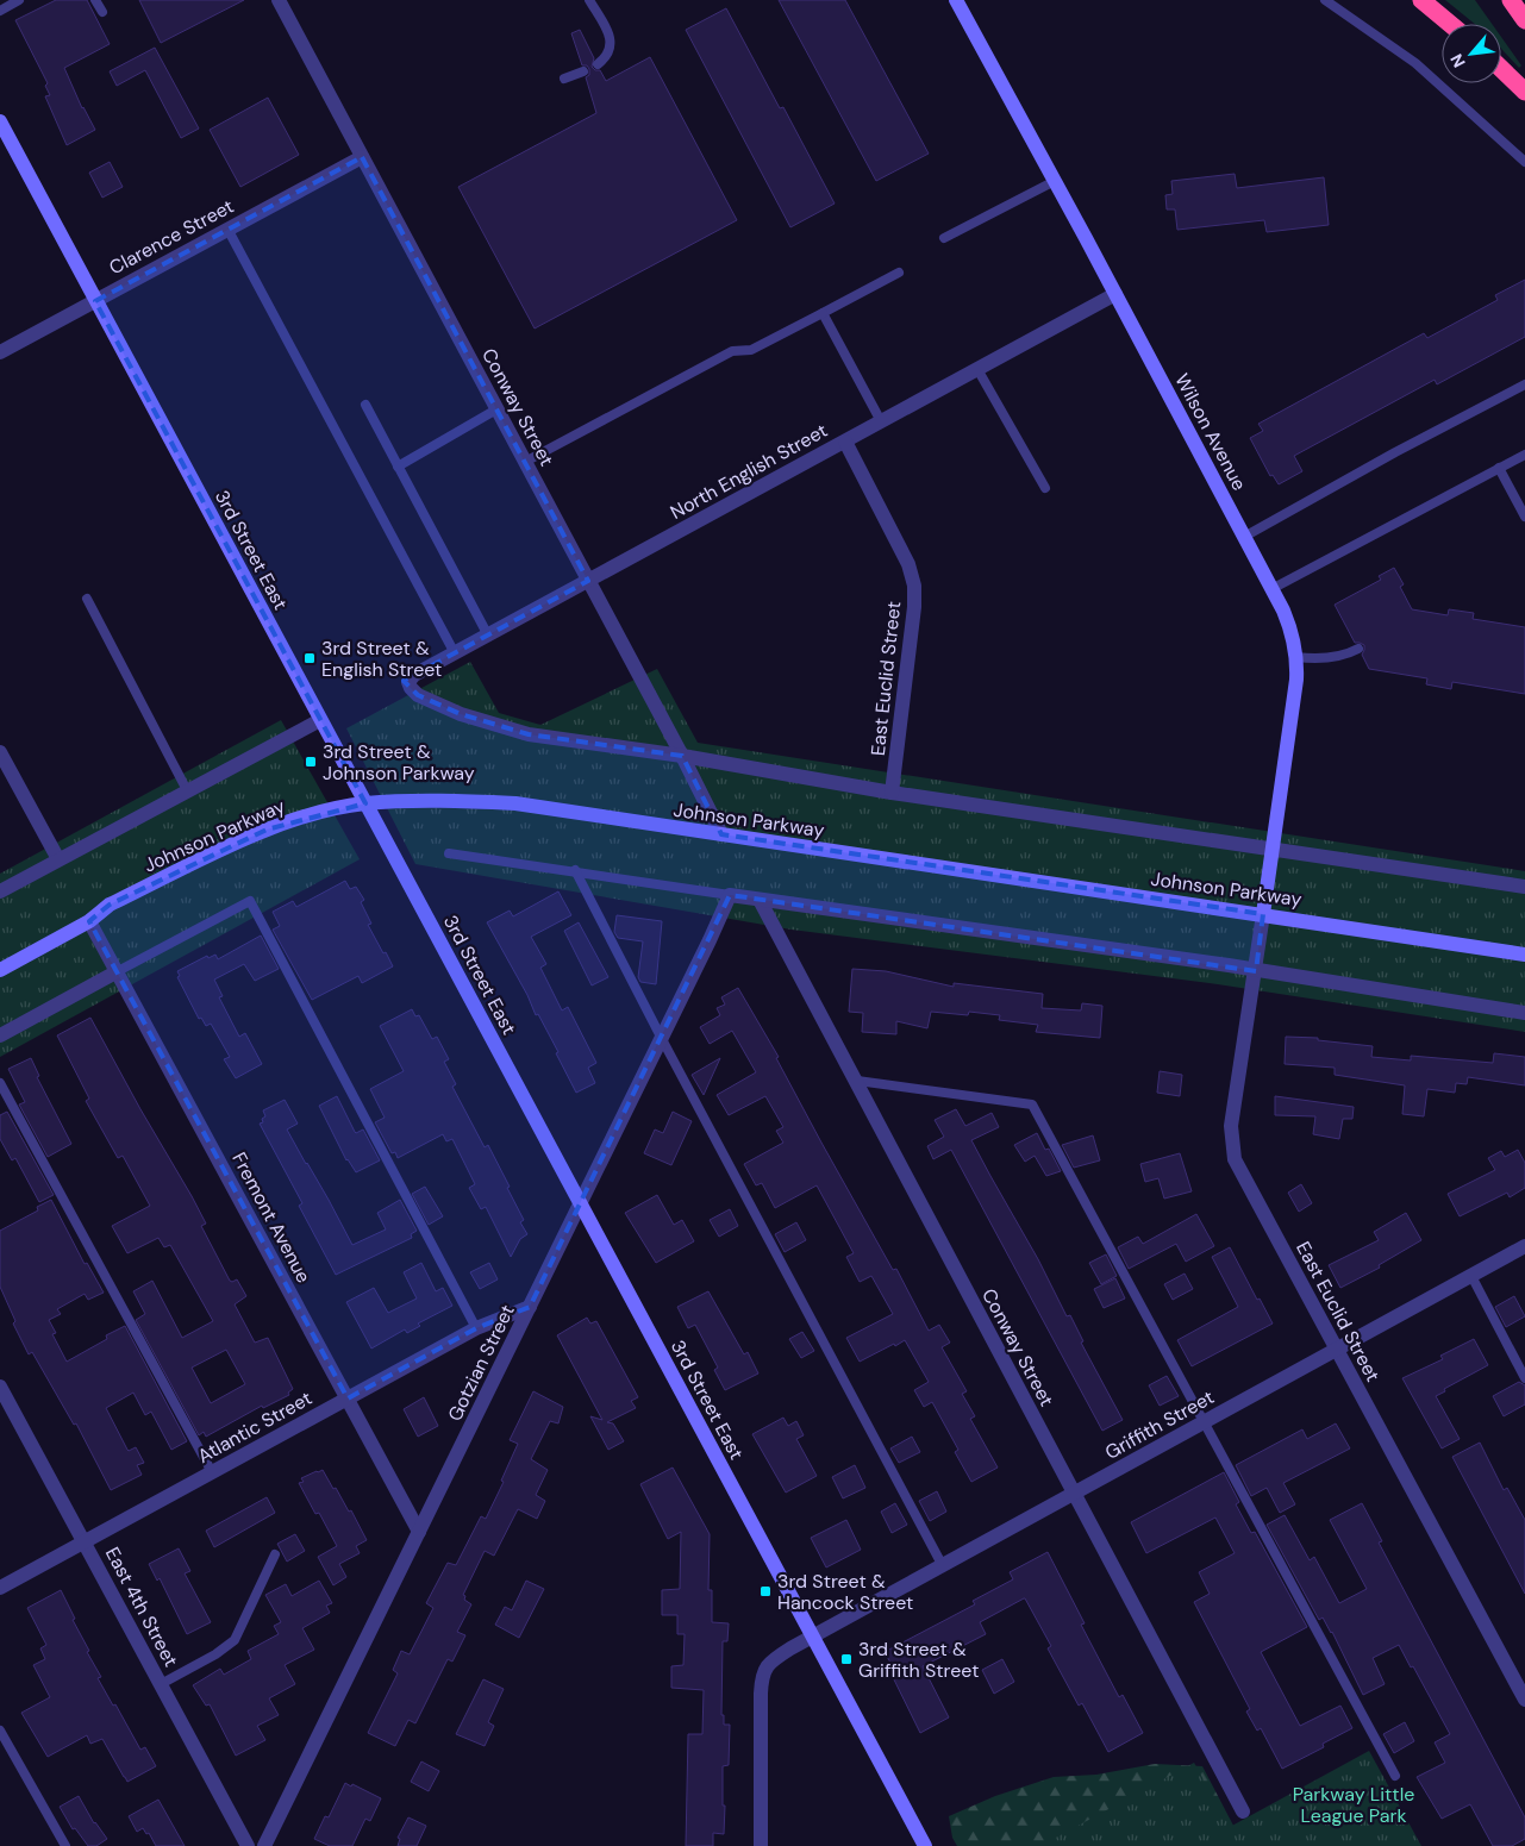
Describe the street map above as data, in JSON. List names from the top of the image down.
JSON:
{
  "streets": {
    "street": [
      "Clarence Street",
      "Conway Street",
      "Wilson Avenue",
      "North English Street",
      "3rd Street East",
      "East Euclid Street",
      "Johnson Parkway",
      "Fremont Avenue",
      "Gotzian Street",
      "Griffith Street",
      "Atlantic Street",
      "East 4th Street"
    ]
  },
  "crossings": [
    ["Clarence Street", "Conway Street"],
    ["Clarence Street", "3rd Street East"],
    ["Conway Street", "North English Street"],
    ["Conway Street", "Johnson Parkway"],
    ["Conway Street", "Griffith Street"],
    ["Wilson Avenue", "North English Street"],
    ["Wilson Avenue", "East Euclid Street"],
    ["Wilson Avenue", "Johnson Parkway"],
    ["North English Street", "East Euclid Street"],
    ["3rd Street East", "Johnson Parkway"],
    ["3rd Street East", "Gotzian Street"],
    ["3rd Street East", "Griffith Street"],
    ["East Euclid Street", "Johnson Parkway"],
    ["East Euclid Street", "Griffith Street"],
    ["Johnson Parkway", "Fremont Avenue"],
    ["Fremont Avenue", "Gotzian Street"],
    ["Fremont Avenue", "Atlantic Street"],
    ["Gotzian Street", "Atlantic Street"],
    ["Atlantic Street", "East 4th Street"]
  ],
  "parks": ["Parkway Little League Park"],
  "places": {
    "transit": [
      "3rd Street & English Street",
      "3rd Street & Johnson Parkway",
      "3rd Street & Hancock Street",
      "3rd Street & Griffith Street"
    ]
  },
  "north": "bottom left"
}
